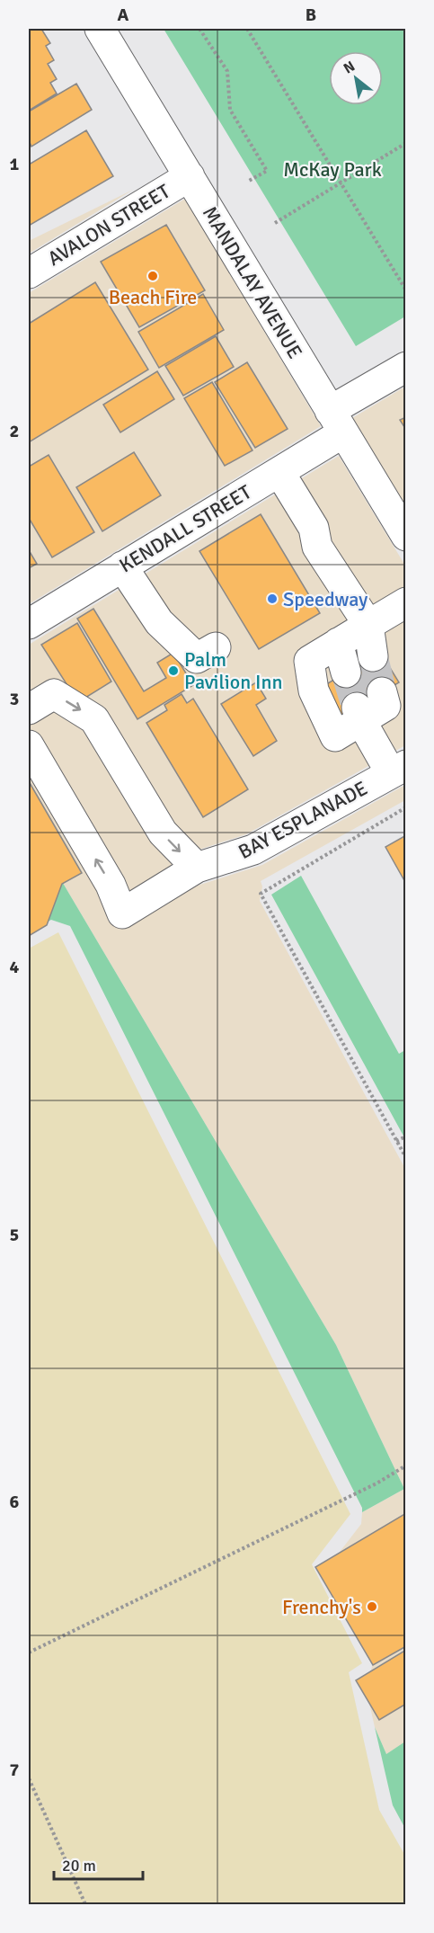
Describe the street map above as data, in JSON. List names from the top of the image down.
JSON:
{
  "streets": {
    "street": [
      "AVALON STREET",
      "MANDALAY AVENUE",
      "KENDALL STREET",
      "BAY ESPLANADE"
    ]
  },
  "crossings": [
    ["AVALON STREET", "MANDALAY AVENUE"],
    ["MANDALAY AVENUE", "KENDALL STREET"]
  ],
  "parks": ["McKay Park"],
  "places": [
    "Beach Fire",
    "Speedway",
    "Palm Pavilion Inn",
    "Frenchy's"
  ],
  "scale_bar": "20 m",
  "north": "top left",
  "grid": {
    "columns": ["A", "B"],
    "rows": [
      "1",
      "2",
      "3",
      "4",
      "5",
      "6",
      "7"
    ]
  }
}
